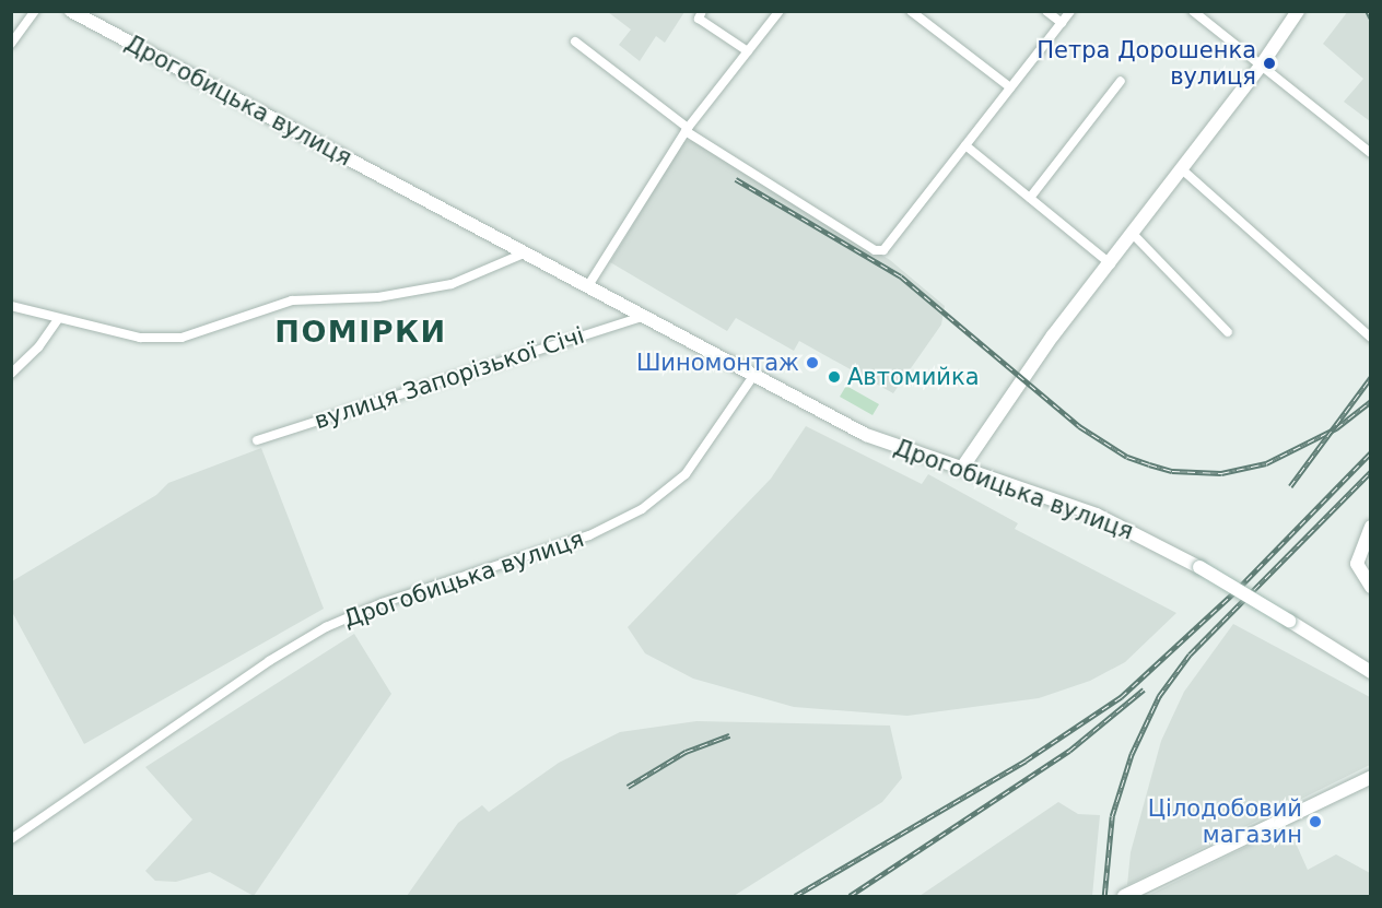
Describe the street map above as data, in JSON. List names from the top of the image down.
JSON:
{
  "streets": {
    "main road": ["Дрогобицька вулиця"],
    "street": ["вулиця Запорізької Січі"]
  },
  "crossings": [
    ["Дрогобицька вулиця", "вулиця Запорізької Січі"]
  ],
  "districts": ["ПОМІРКИ"],
  "places": [
    "Петра Дорошенка вулиця",
    "Шиномонтаж",
    "Автомийка",
    "Цілодобовий магазин"
  ]
}
